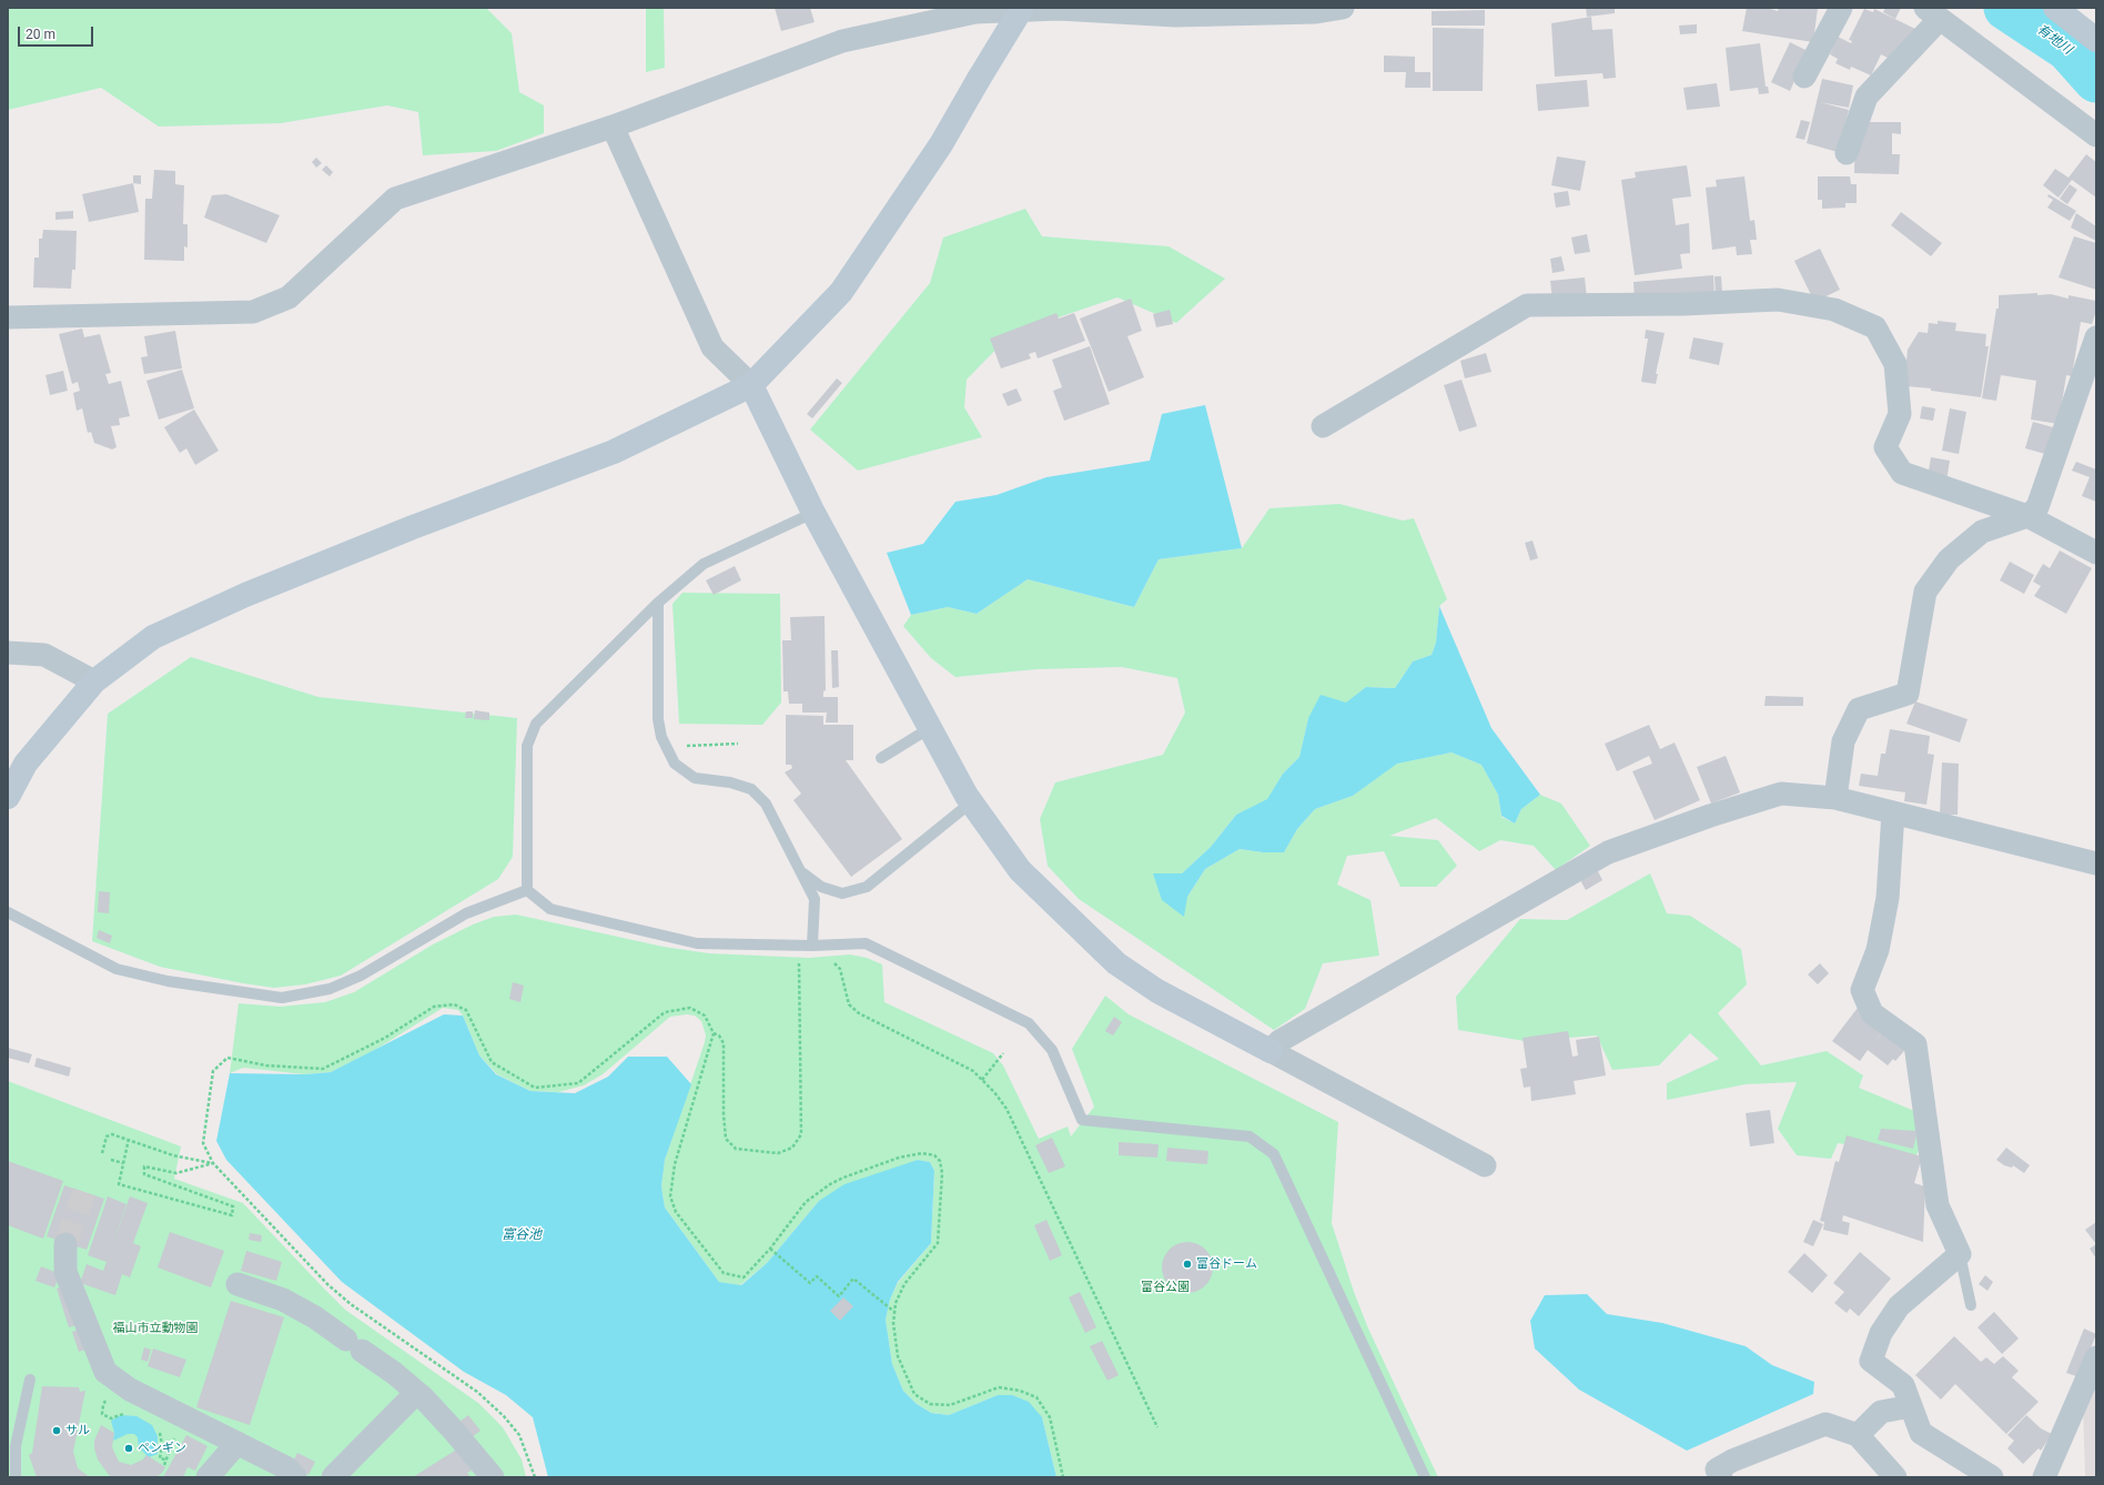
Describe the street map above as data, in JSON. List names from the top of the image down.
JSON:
{
  "water": ["有地川", "富谷池"],
  "parks": ["富谷公園", "福山市立動物園"],
  "places": ["富谷ドーム", "サル", "ペンギン"],
  "scale_bar": "20 m"
}
